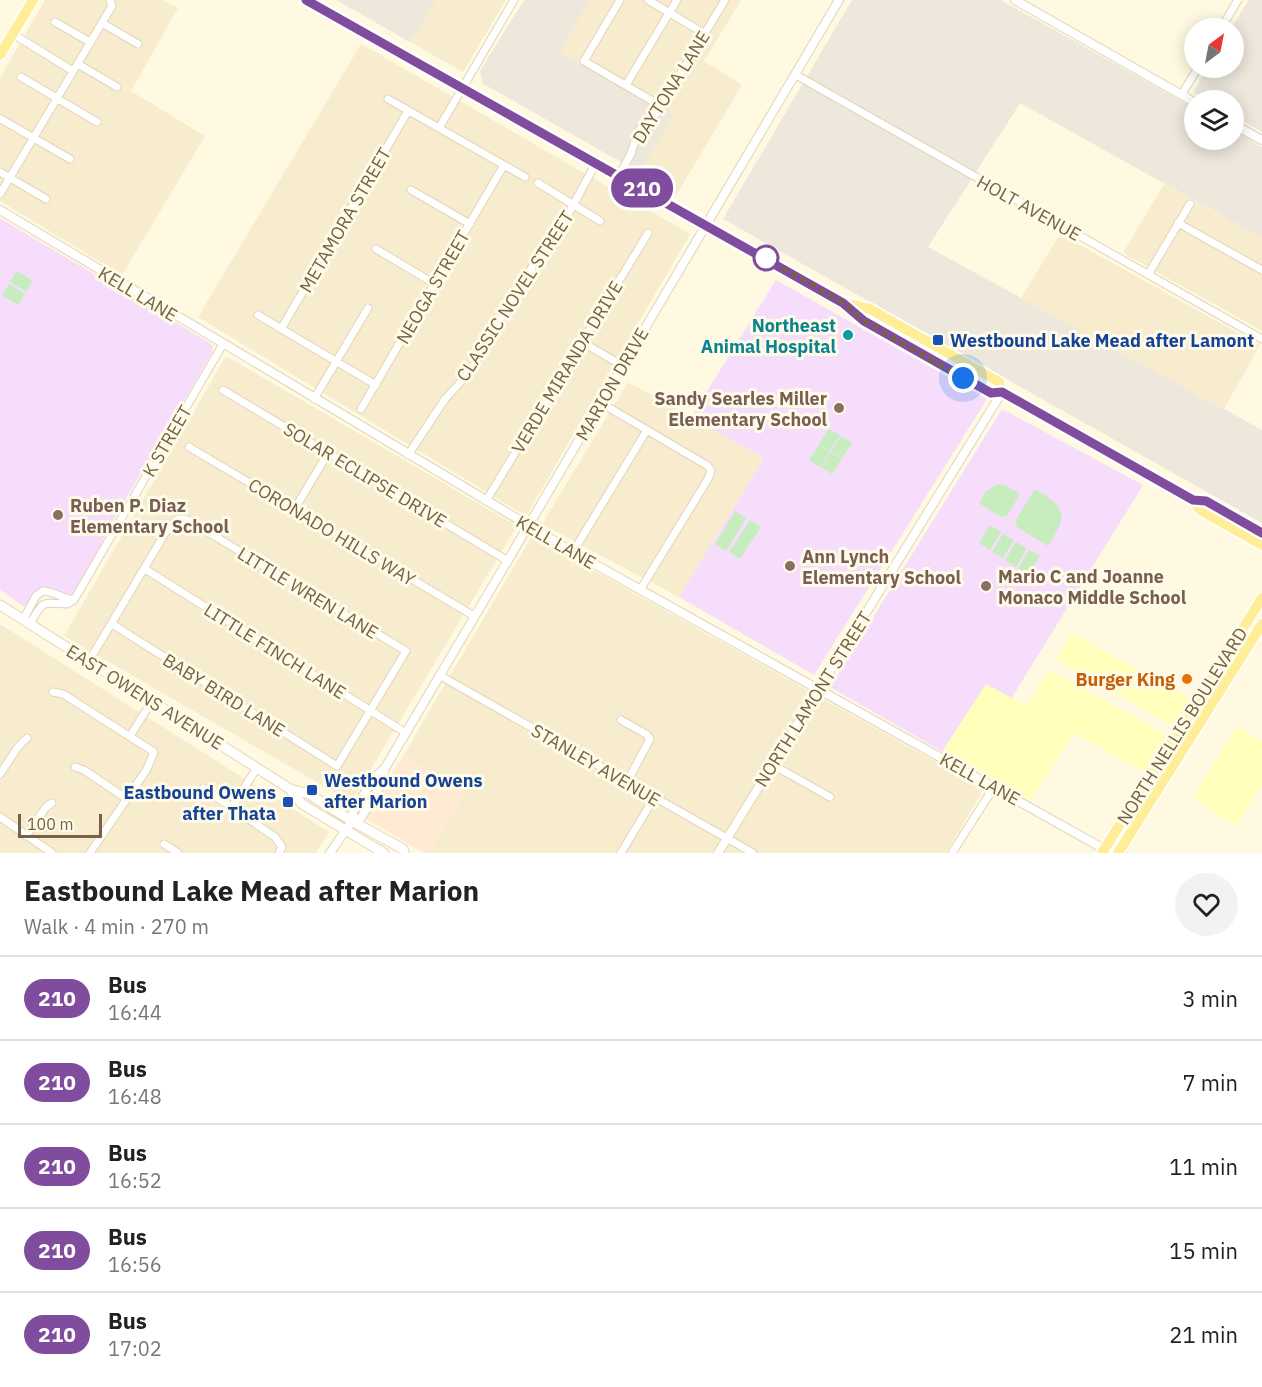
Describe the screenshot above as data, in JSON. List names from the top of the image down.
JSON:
{
  "streets": {
    "main road": ["EAST OWENS AVENUE", "NORTH NELLIS BOULEVARD"],
    "street": [
      "DAYTONA LANE",
      "HOLT AVENUE",
      "METAMORA STREET",
      "NEOGA STREET",
      "KELL LANE",
      "CLASSIC NOVEL STREET",
      "VERDE MIRANDA DRIVE",
      "MARION DRIVE",
      "K STREET",
      "SOLAR ECLIPSE DRIVE",
      "CORONADO HILLS WAY",
      "LITTLE WREN LANE",
      "LITTLE FINCH LANE",
      "BABY BIRD LANE",
      "NORTH LAMONT STREET",
      "STANLEY AVENUE"
    ]
  },
  "crossings": [
    ["HOLT AVENUE", "MARION DRIVE"],
    ["KELL LANE", "CLASSIC NOVEL STREET"],
    ["KELL LANE", "VERDE MIRANDA DRIVE"],
    ["KELL LANE", "MARION DRIVE"],
    ["KELL LANE", "K STREET"],
    ["KELL LANE", "NORTH LAMONT STREET"],
    ["KELL LANE", "NORTH NELLIS BOULEVARD"],
    ["MARION DRIVE", "SOLAR ECLIPSE DRIVE"],
    ["MARION DRIVE", "CORONADO HILLS WAY"],
    ["MARION DRIVE", "LITTLE FINCH LANE"],
    ["MARION DRIVE", "EAST OWENS AVENUE"],
    ["MARION DRIVE", "STANLEY AVENUE"],
    ["LITTLE WREN LANE", "LITTLE FINCH LANE"],
    ["LITTLE WREN LANE", "BABY BIRD LANE"],
    ["LITTLE FINCH LANE", "BABY BIRD LANE"],
    ["NORTH LAMONT STREET", "STANLEY AVENUE"]
  ],
  "places": {
    "other": [
      "Northeast Animal Hospital",
      "Sandy Searles Miller Elementary School",
      "Ruben P. Diaz Elementary School",
      "Ann Lynch Elementary School",
      "Mario C and Joanne Monaco Middle School",
      "Burger King"
    ],
    "transit": ["Westbound Lake Mead after Lamont", "Westbound Owens after Marion", "Eastbound Owens after Thata"]
  },
  "lines": ["bus line 210"],
  "scale_bar": "100 m",
  "north": "top right",
  "page": {
    "on_map": "210",
    "scale": "100 m",
    "heading": ["Eastbound Lake Mead after Marion", "Walk · 4 min · 270 m"],
    "list": [
      {
        "mark": "210",
        "name": "Bus",
        "note": "16:44",
        "value": "3 min"
      },
      {
        "mark": "210",
        "name": "Bus",
        "note": "16:48",
        "value": "7 min"
      },
      {
        "mark": "210",
        "name": "Bus",
        "note": "16:52",
        "value": "11 min"
      },
      {
        "mark": "210",
        "name": "Bus",
        "note": "16:56",
        "value": "15 min"
      },
      {
        "mark": "210",
        "name": "Bus",
        "note": "17:02",
        "value": "21 min"
      }
    ]
  }
}
